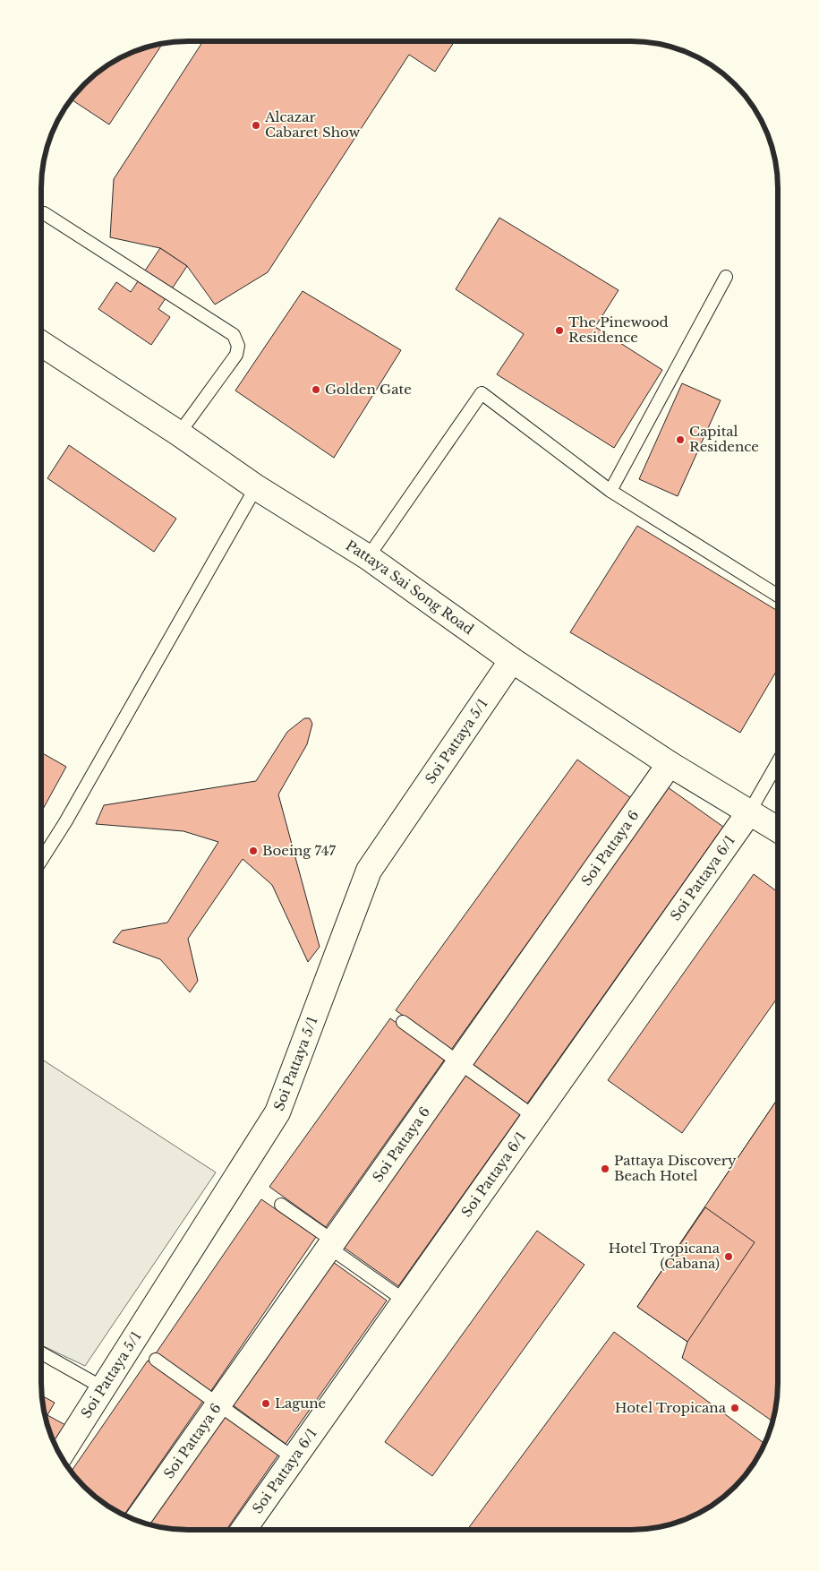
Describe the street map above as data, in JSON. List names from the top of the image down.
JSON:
{
  "streets": {
    "street": [
      "Pattaya Sai Song Road",
      "Soi Pattaya 5/1",
      "Soi Pattaya 6",
      "Soi Pattaya 6/1"
    ]
  },
  "crossings": [
    ["Pattaya Sai Song Road", "Soi Pattaya 5/1"],
    ["Pattaya Sai Song Road", "Soi Pattaya 6"],
    ["Pattaya Sai Song Road", "Soi Pattaya 6/1"]
  ],
  "places": [
    "Alcazar Cabaret Show",
    "The Pinewood Residence",
    "Golden Gate",
    "Capital Residence",
    "Boeing 747",
    "Pattaya Discovery Beach Hotel",
    "Hotel Tropicana (Cabana)",
    "Lagune",
    "Hotel Tropicana"
  ]
}
